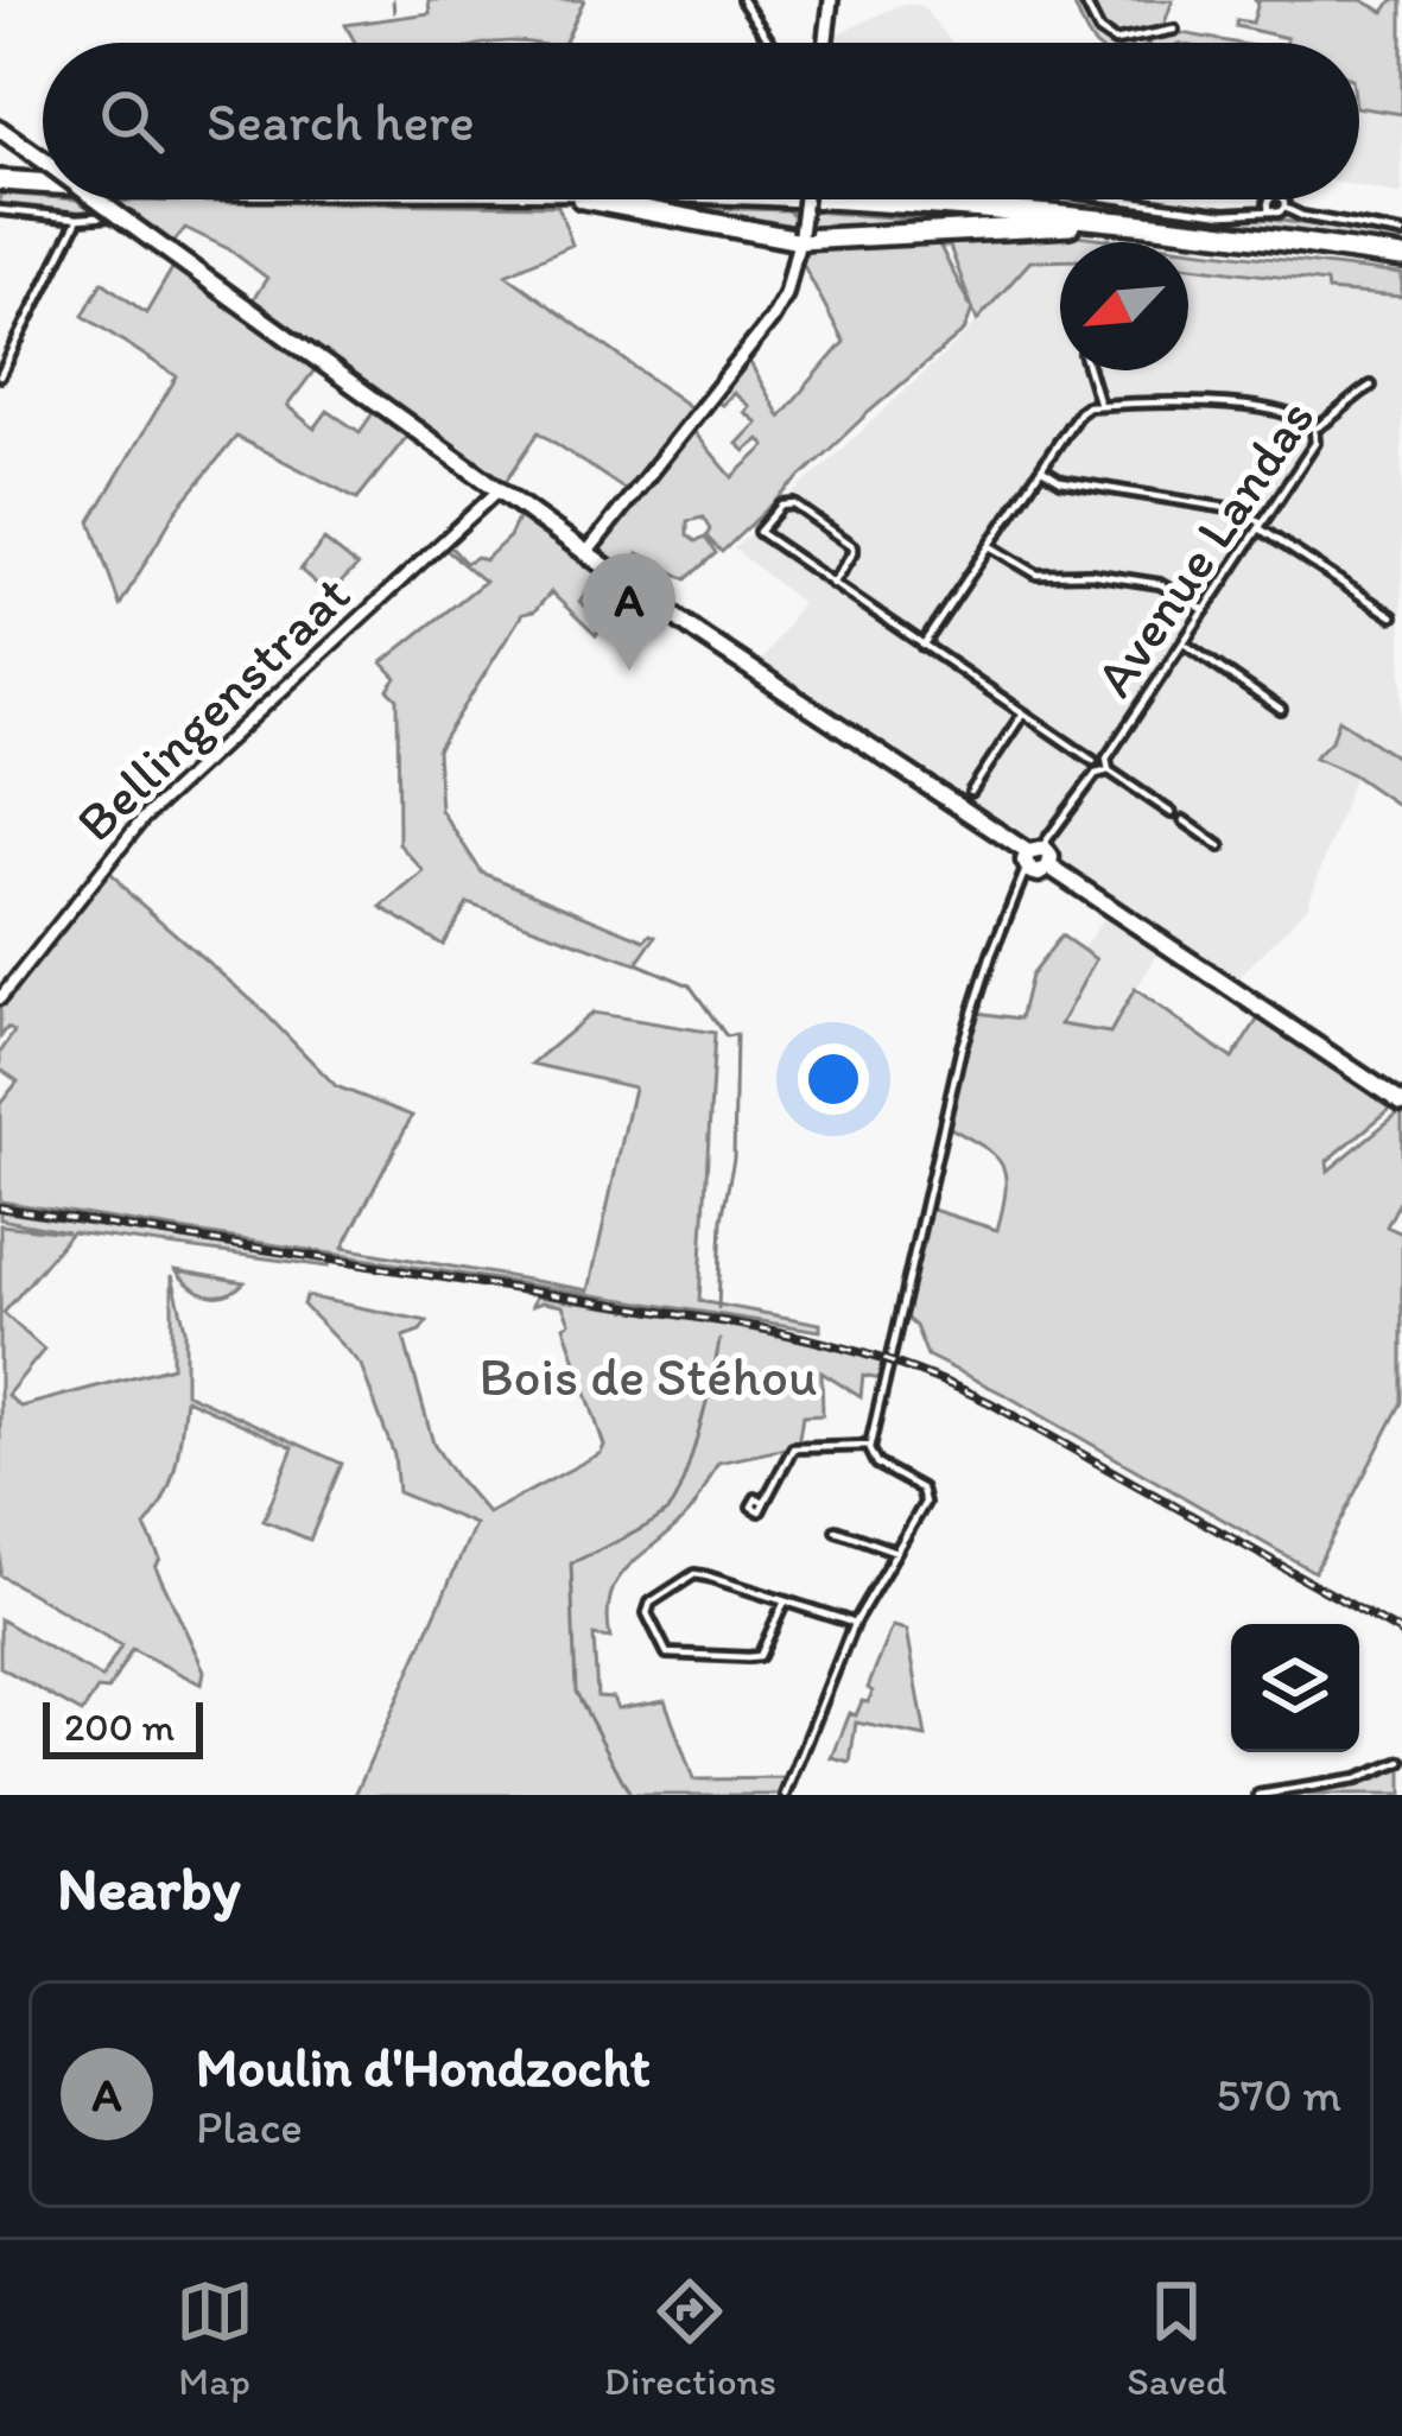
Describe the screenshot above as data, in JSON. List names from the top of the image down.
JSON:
{
  "streets": {
    "street": ["Avenue Landas", "Bellingenstraat"]
  },
  "parks": ["Bois de Stéhou"],
  "scale_bar": "200 m",
  "north": "bottom left",
  "page": {
    "search": "Search here",
    "pins": "A",
    "scale": "200 m",
    "heading": "Nearby",
    "list": [
      {
        "mark": "A",
        "name": "Moulin d'Hondzocht",
        "note": "Place",
        "value": "570 m"
      }
    ],
    "nav": ["Map", "Directions", "Saved"]
  }
}
